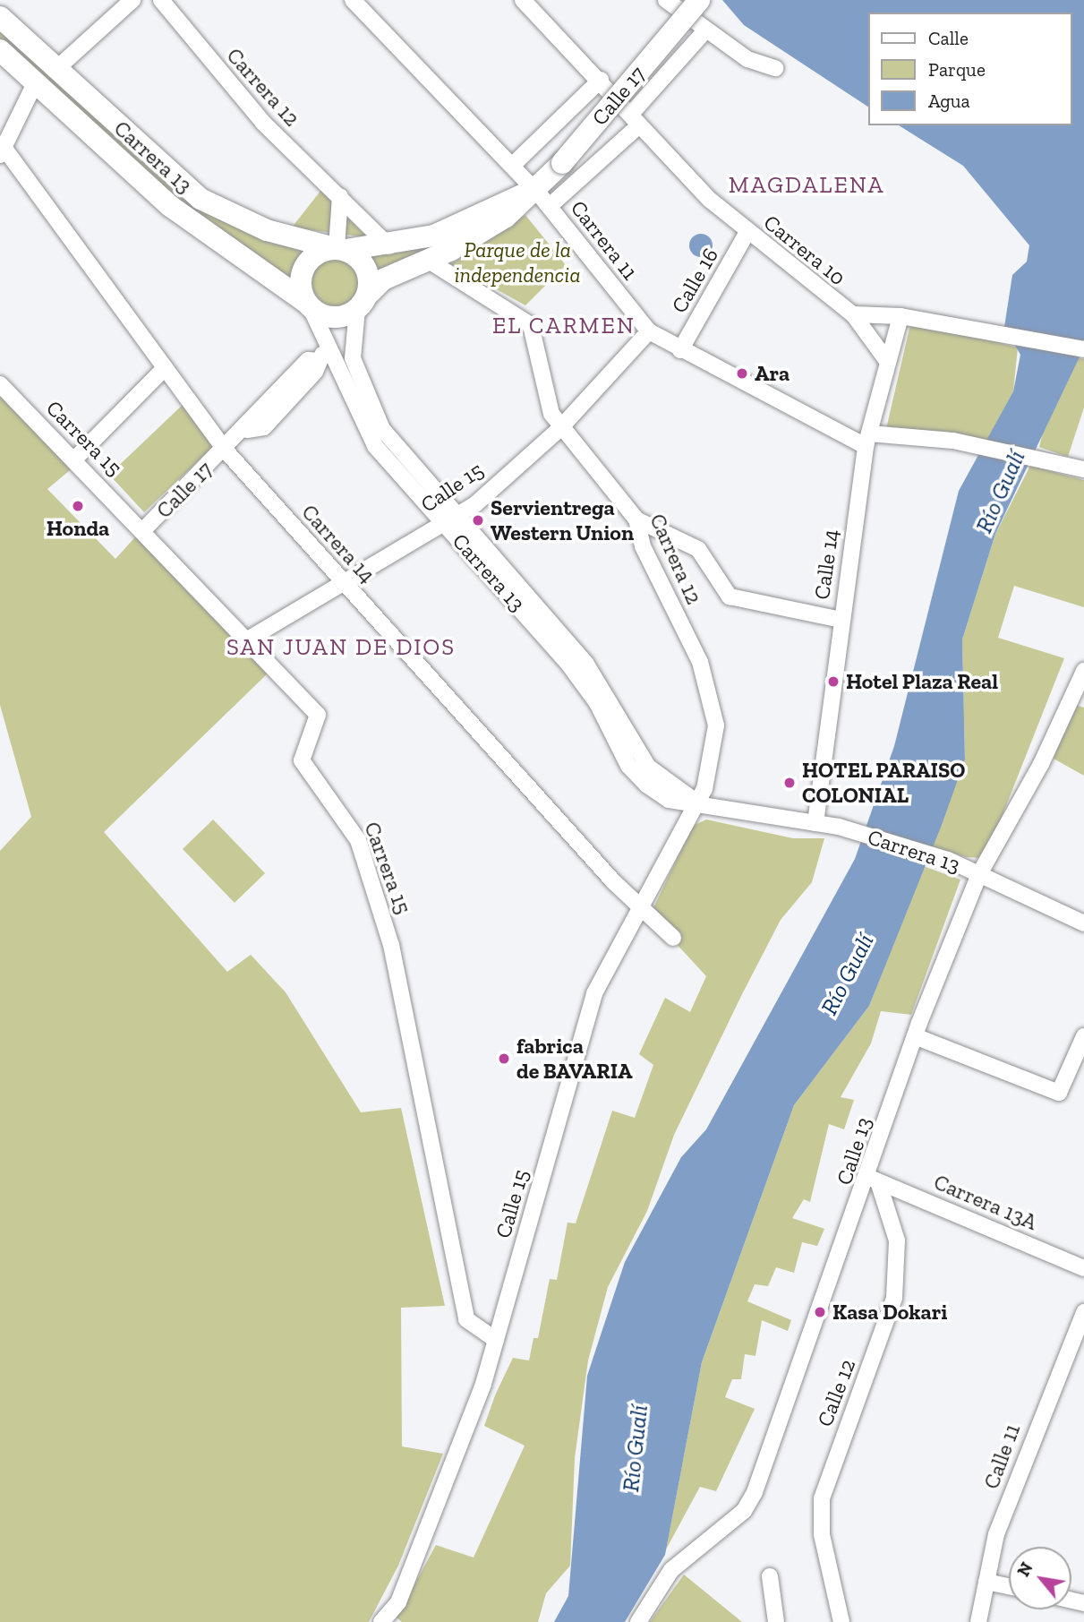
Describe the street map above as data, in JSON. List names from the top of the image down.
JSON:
{
  "streets": {
    "highway": ["Calle 17", "Carrera 13"],
    "street": [
      "Carrera 12",
      "Carrera 11",
      "Carrera 10",
      "Calle 16",
      "Carrera 15",
      "Calle 15",
      "Carrera 14",
      "Calle 14",
      "Calle 13",
      "Carrera 13A",
      "Calle 12",
      "Calle 11"
    ]
  },
  "crossings": [
    ["Carrera 12", "Calle 17"],
    ["Carrera 12", "Carrera 13"],
    ["Carrera 12", "Calle 15"],
    ["Calle 17", "Carrera 13"],
    ["Calle 17", "Carrera 11"],
    ["Calle 17", "Carrera 15"],
    ["Calle 17", "Calle 15"],
    ["Calle 17", "Carrera 14"],
    ["Carrera 13", "Calle 15"],
    ["Carrera 13", "Calle 14"],
    ["Carrera 13", "Calle 13"],
    ["Carrera 11", "Calle 16"],
    ["Carrera 11", "Calle 15"],
    ["Carrera 11", "Calle 14"],
    ["Carrera 10", "Calle 16"],
    ["Carrera 10", "Calle 14"],
    ["Carrera 15", "Calle 15"],
    ["Calle 15", "Carrera 14"],
    ["Calle 13", "Carrera 13A"],
    ["Calle 13", "Calle 12"],
    ["Carrera 13A", "Calle 12"]
  ],
  "districts": ["MAGDALENA", "EL CARMEN", "SAN JUAN DE DIOS"],
  "water": ["Río Gualí"],
  "parks": ["Parque de la independencia"],
  "places": [
    "Ara",
    "Honda",
    "Servientrega Western Union",
    "Hotel Plaza Real",
    "HOTEL PARAISO COLONIAL",
    "fabrica de BAVARIA",
    "Kasa Dokari"
  ],
  "legend": ["Calle", "Parque", "Agua"],
  "north": "top left"
}
